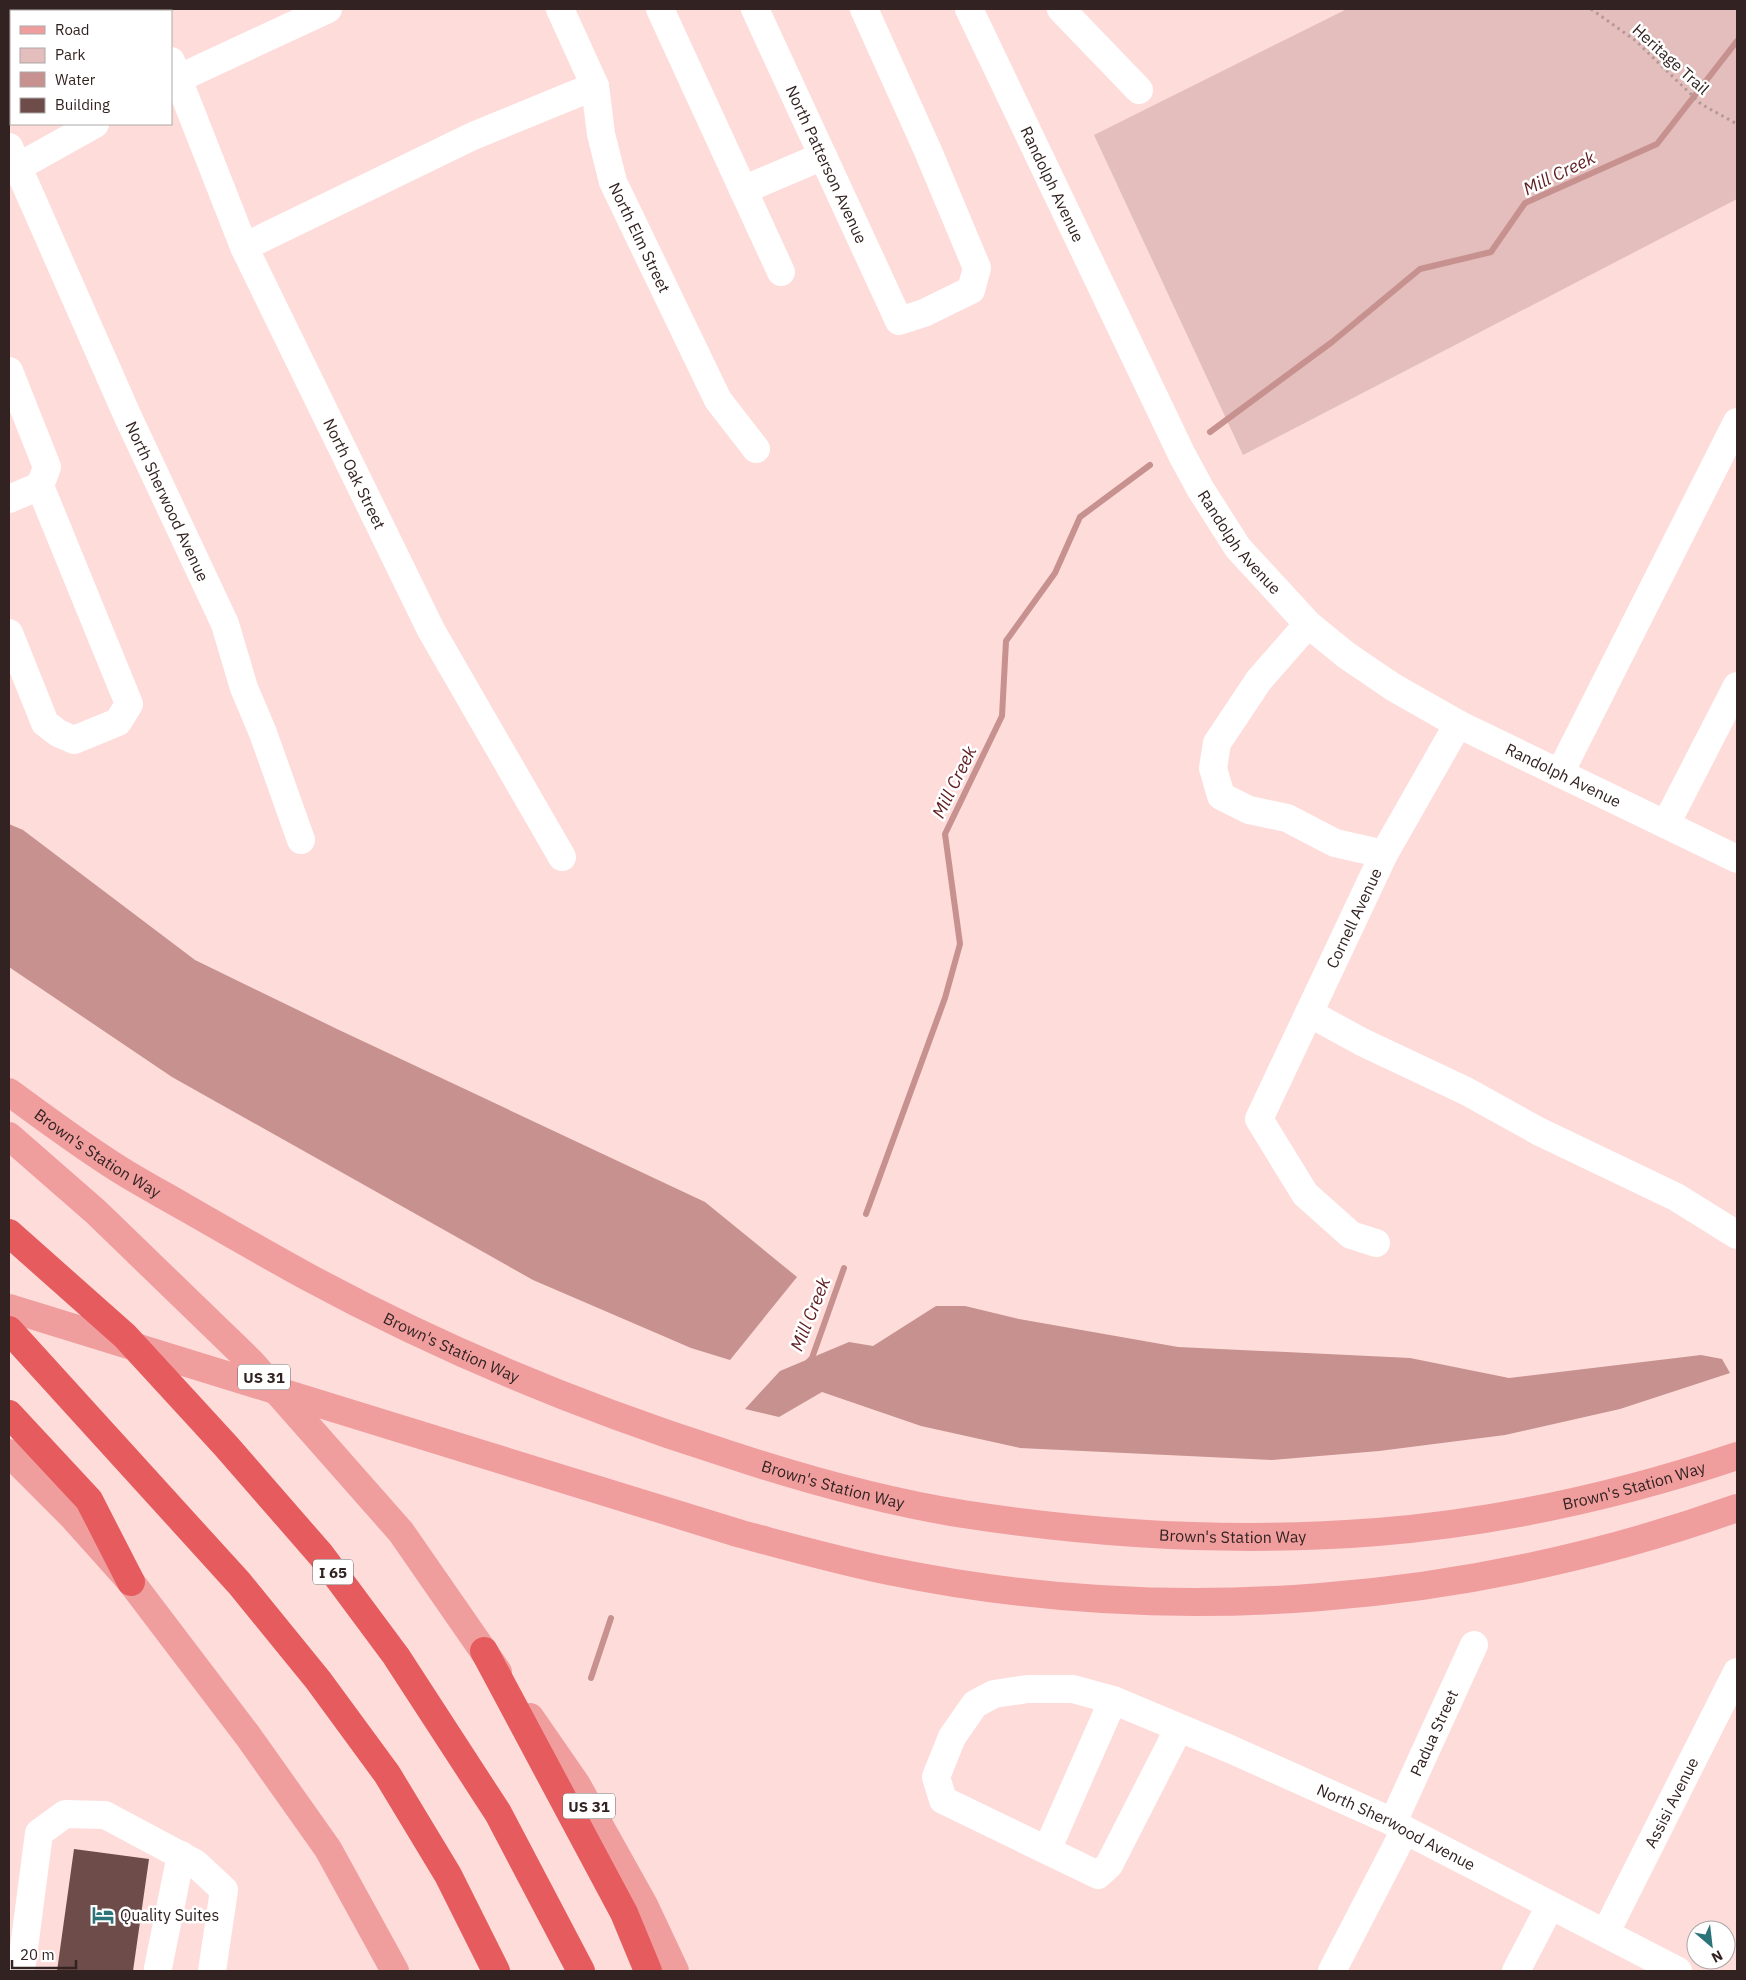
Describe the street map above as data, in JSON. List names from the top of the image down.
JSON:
{
  "streets": {
    "highway": ["I 65"],
    "main road": ["Brown's Station Way", "US 31"],
    "street": [
      "North Patterson Avenue",
      "Randolph Avenue",
      "North Elm Street",
      "North Oak Street",
      "North Sherwood Avenue",
      "Cornell Avenue",
      "Padua Street",
      "Assisi Avenue"
    ],
    "path": ["Heritage Trail"]
  },
  "crossings": [
    ["Randolph Avenue", "Cornell Avenue"],
    ["North Sherwood Avenue", "Padua Street"],
    ["North Sherwood Avenue", "Assisi Avenue"]
  ],
  "water": ["Mill Creek"],
  "places": {
    "hotel": ["Quality Suites"]
  },
  "legend": [
    "Road",
    "Park",
    "Water",
    "Building"
  ],
  "scale_bar": "20 m",
  "north": "bottom right"
}
